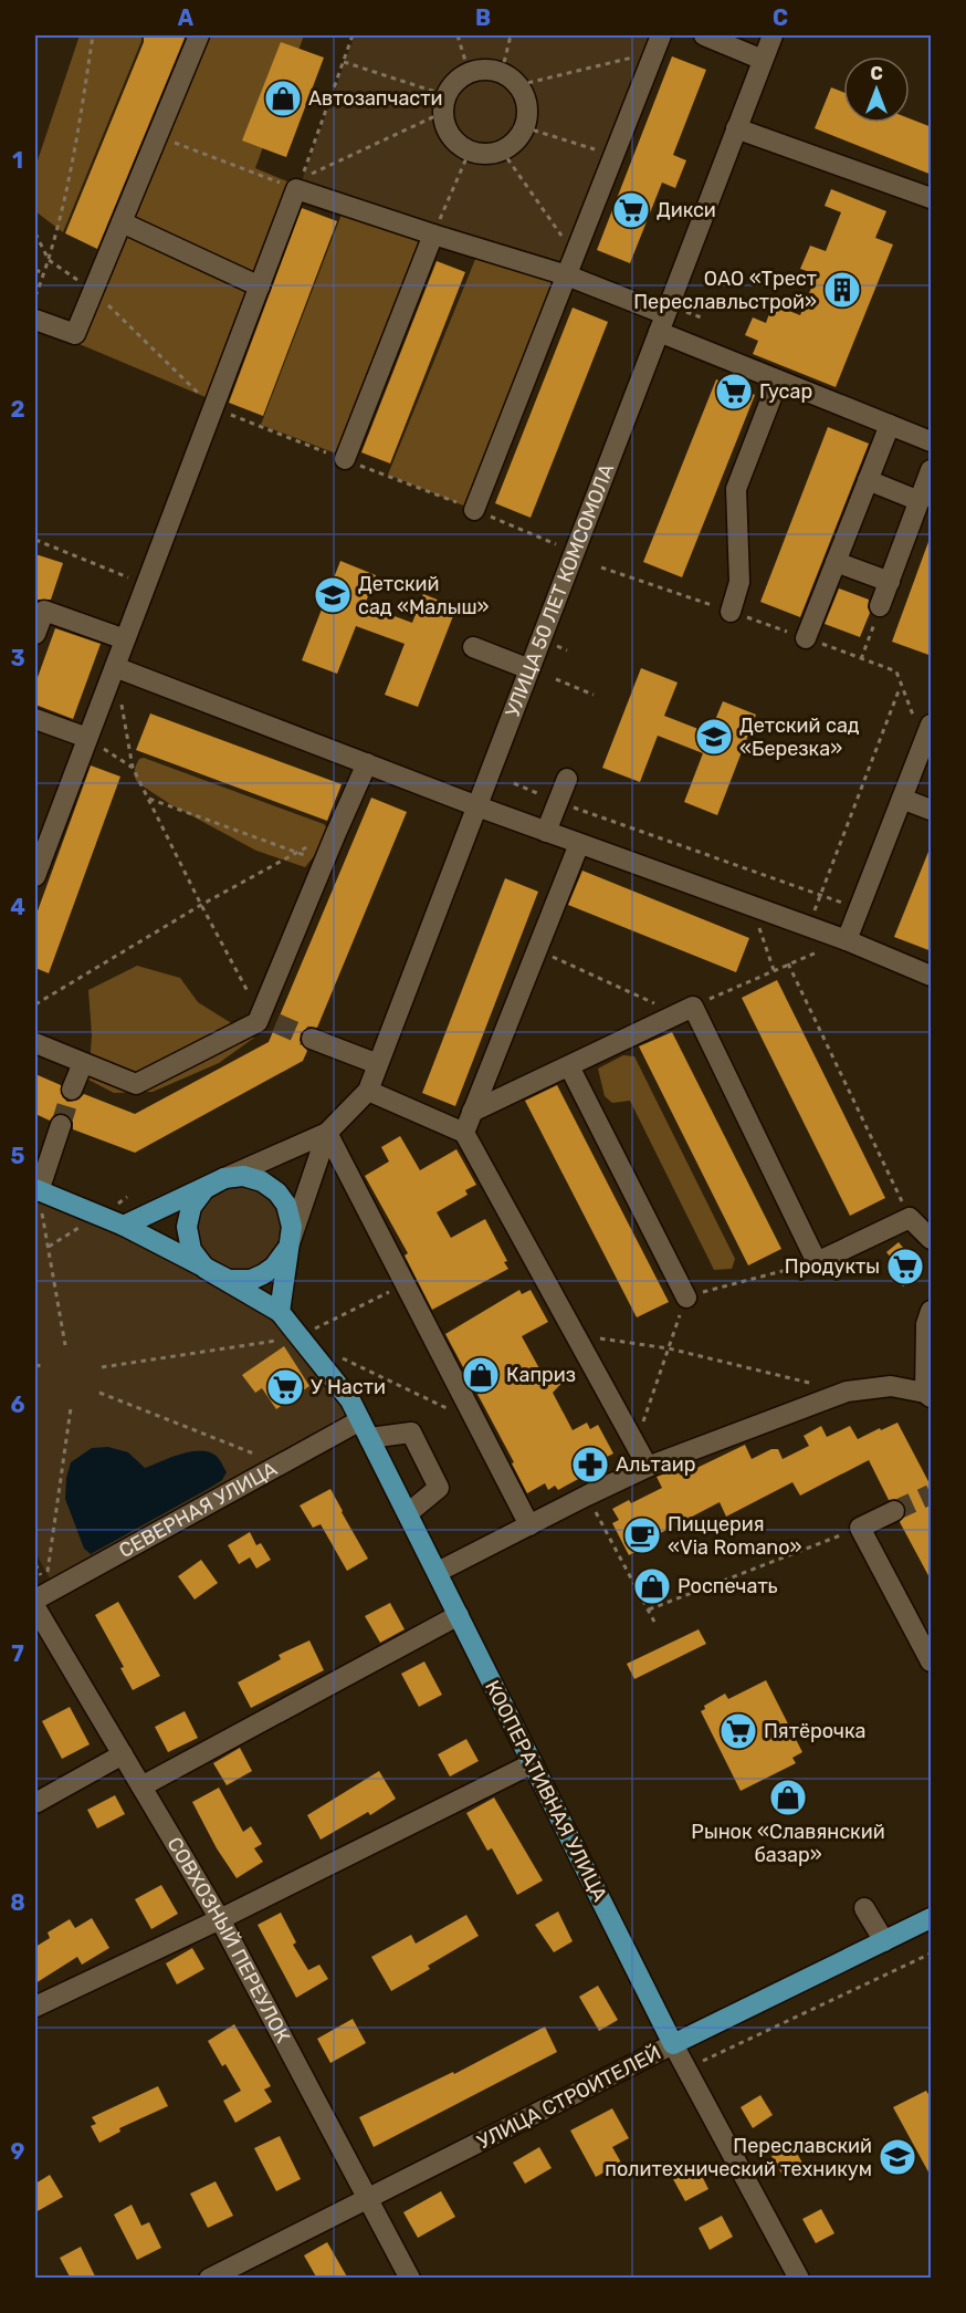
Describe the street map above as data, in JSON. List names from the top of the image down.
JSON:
{
  "streets": {
    "main road": ["КООПЕРАТИВНАЯ УЛИЦА", "УЛИЦА СТРОИТЕЛЕЙ"],
    "street": ["УЛИЦА 50 ЛЕТ КОМСОМОЛА", "СЕВЕРНАЯ УЛИЦА", "СОВХОЗНЫЙ ПЕРЕУЛОК"]
  },
  "crossings": [
    ["СЕВЕРНАЯ УЛИЦА", "КООПЕРАТИВНАЯ УЛИЦА"],
    ["КООПЕРАТИВНАЯ УЛИЦА", "УЛИЦА СТРОИТЕЛЕЙ"],
    ["СОВХОЗНЫЙ ПЕРЕУЛОК", "УЛИЦА СТРОИТЕЛЕЙ"]
  ],
  "places": {
    "shop": [
      "Автозапчасти",
      "Каприз",
      "Роспечать",
      "Рынок «Славянский базар»"
    ],
    "supermarket": [
      "Дикси",
      "Гусар",
      "Продукты",
      "У Насти",
      "Пятёрочка"
    ],
    "building": ["ОАО «Трест Переславльстрой»"],
    "school or university": ["Детский сад «Малыш»", "Детский сад «Березка»", "Переславский политехнический техникум"],
    "pharmacy": ["Альтаир"],
    "cafe": ["Пиццерия «Via Romano»"]
  },
  "north": "top",
  "grid": {
    "columns": ["A", "B", "C"],
    "rows": [
      "1",
      "2",
      "3",
      "4",
      "5",
      "6",
      "7",
      "8",
      "9"
    ]
  }
}
